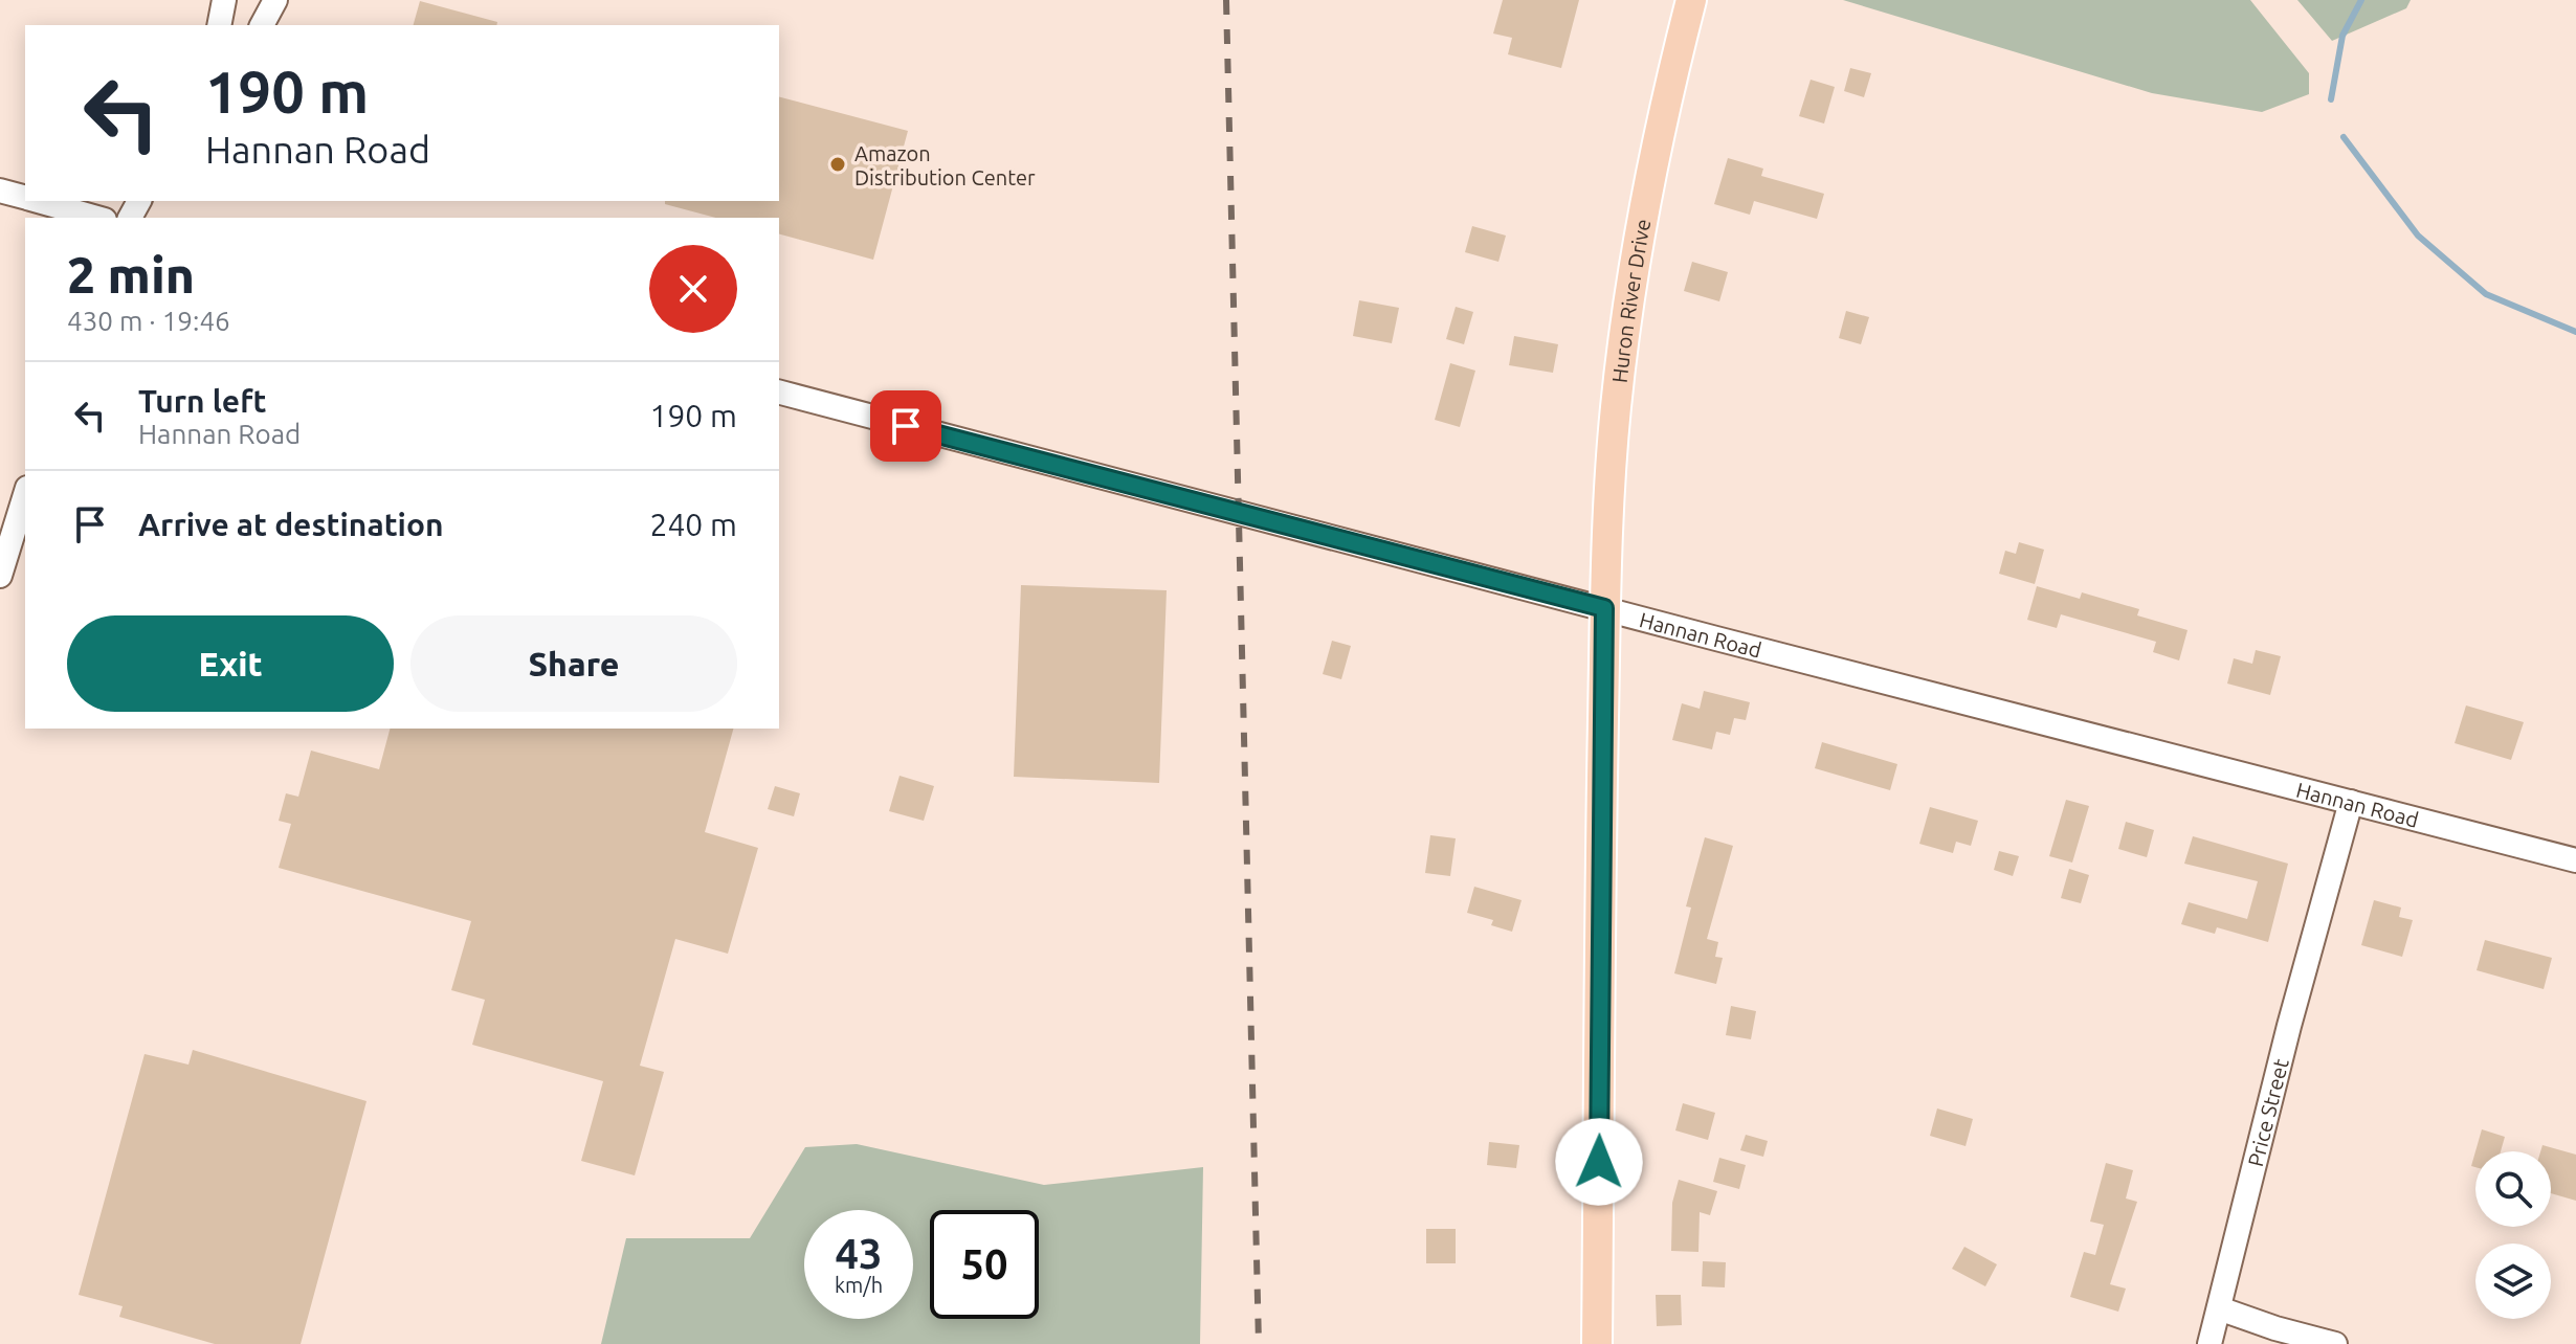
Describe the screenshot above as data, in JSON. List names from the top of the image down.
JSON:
{
  "streets": {
    "main road": ["Huron River Drive"],
    "street": ["Hannan Road", "Price Street"]
  },
  "crossings": [
    ["Huron River Drive", "Hannan Road"],
    ["Hannan Road", "Price Street"]
  ],
  "places": ["Amazon Distribution Center"],
  "page": {
    "turn": ["190 m", "Hannan Road"],
    "heading": ["2 min", "430 m · 19:46"],
    "list": [
      {
        "name": "Turn left",
        "note": "Hannan Road",
        "value": "190 m"
      },
      {
        "name": "Arrive at destination",
        "value": "240 m"
      }
    ],
    "buttons": ["Exit", "Share"],
    "speed": "43 km/h",
    "limit": "50"
  }
}
